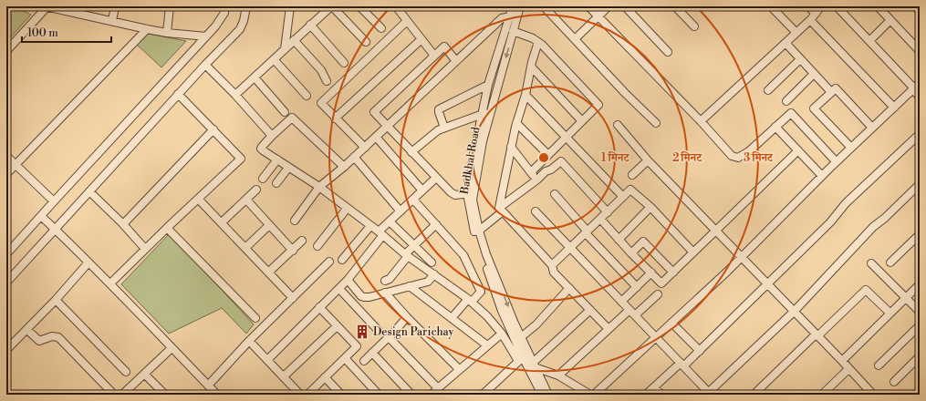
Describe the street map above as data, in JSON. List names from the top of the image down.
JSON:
{
  "streets": {
    "street": ["Badkhal Road"]
  },
  "places": {
    "building": ["Design Parichay"]
  },
  "scale_bar": "100 m",
  "rings": ["1 मिनट", "2 मिनट", "3 मिनट"]
}
